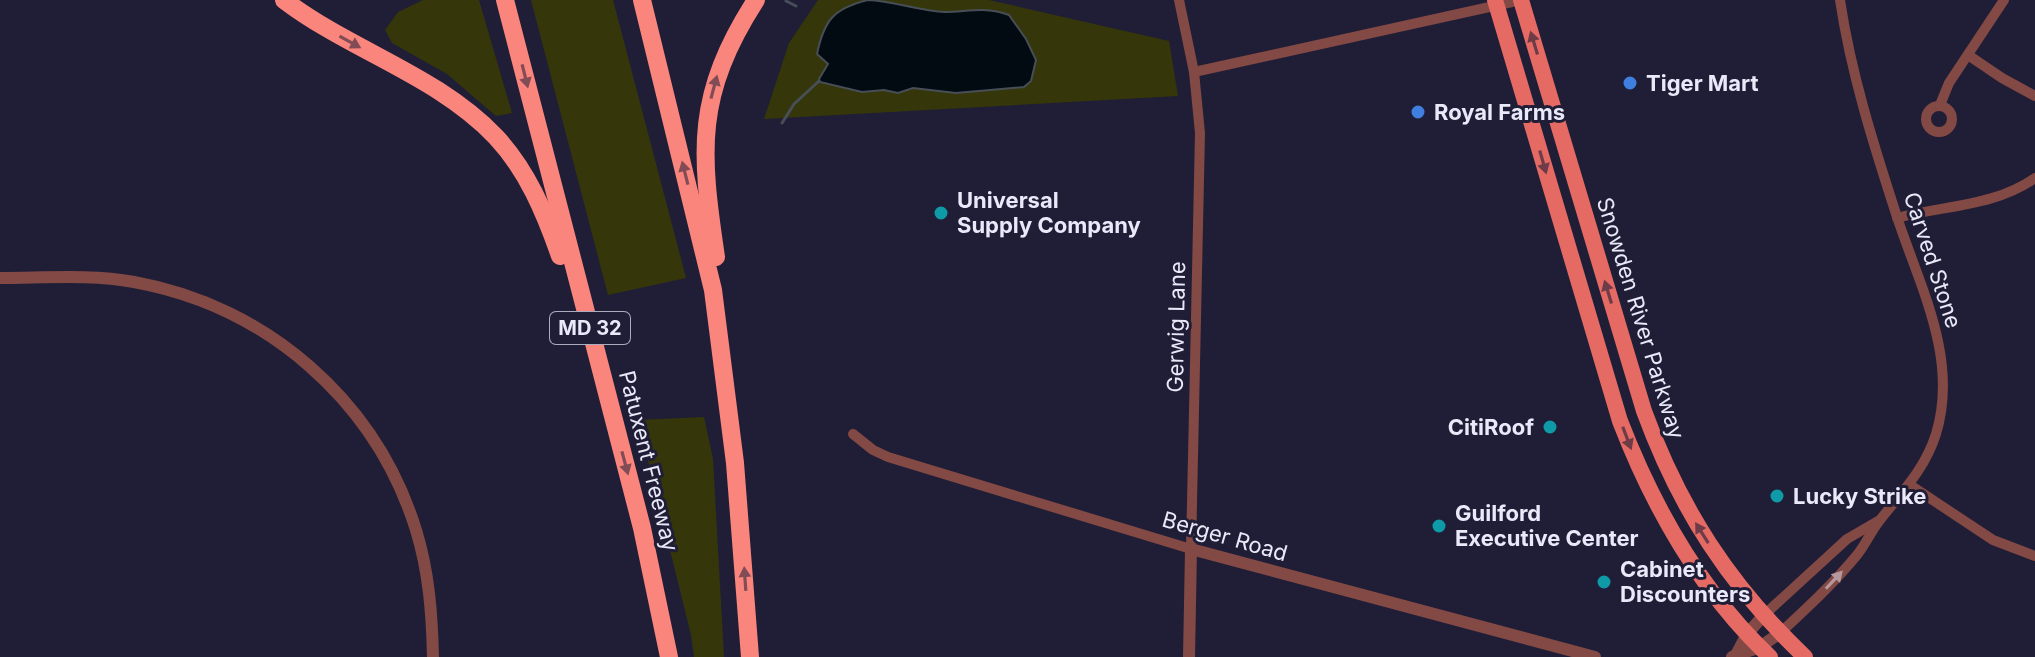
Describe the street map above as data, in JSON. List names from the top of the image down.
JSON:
{
  "streets": {
    "highway": ["MD 32", "Patuxent Freeway"],
    "main road": ["Snowden River Parkway"],
    "street": ["Carved Stone", "Gerwig Lane", "Berger Road"]
  },
  "crossings": [
    ["Carved Stone", "Snowden River Parkway"],
    ["Gerwig Lane", "Berger Road"]
  ],
  "places": [
    "Tiger Mart",
    "Royal Farms",
    "Universal Supply Company",
    "CitiRoof",
    "Lucky Strike",
    "Guilford Executive Center",
    "Cabinet Discounters"
  ]
}
